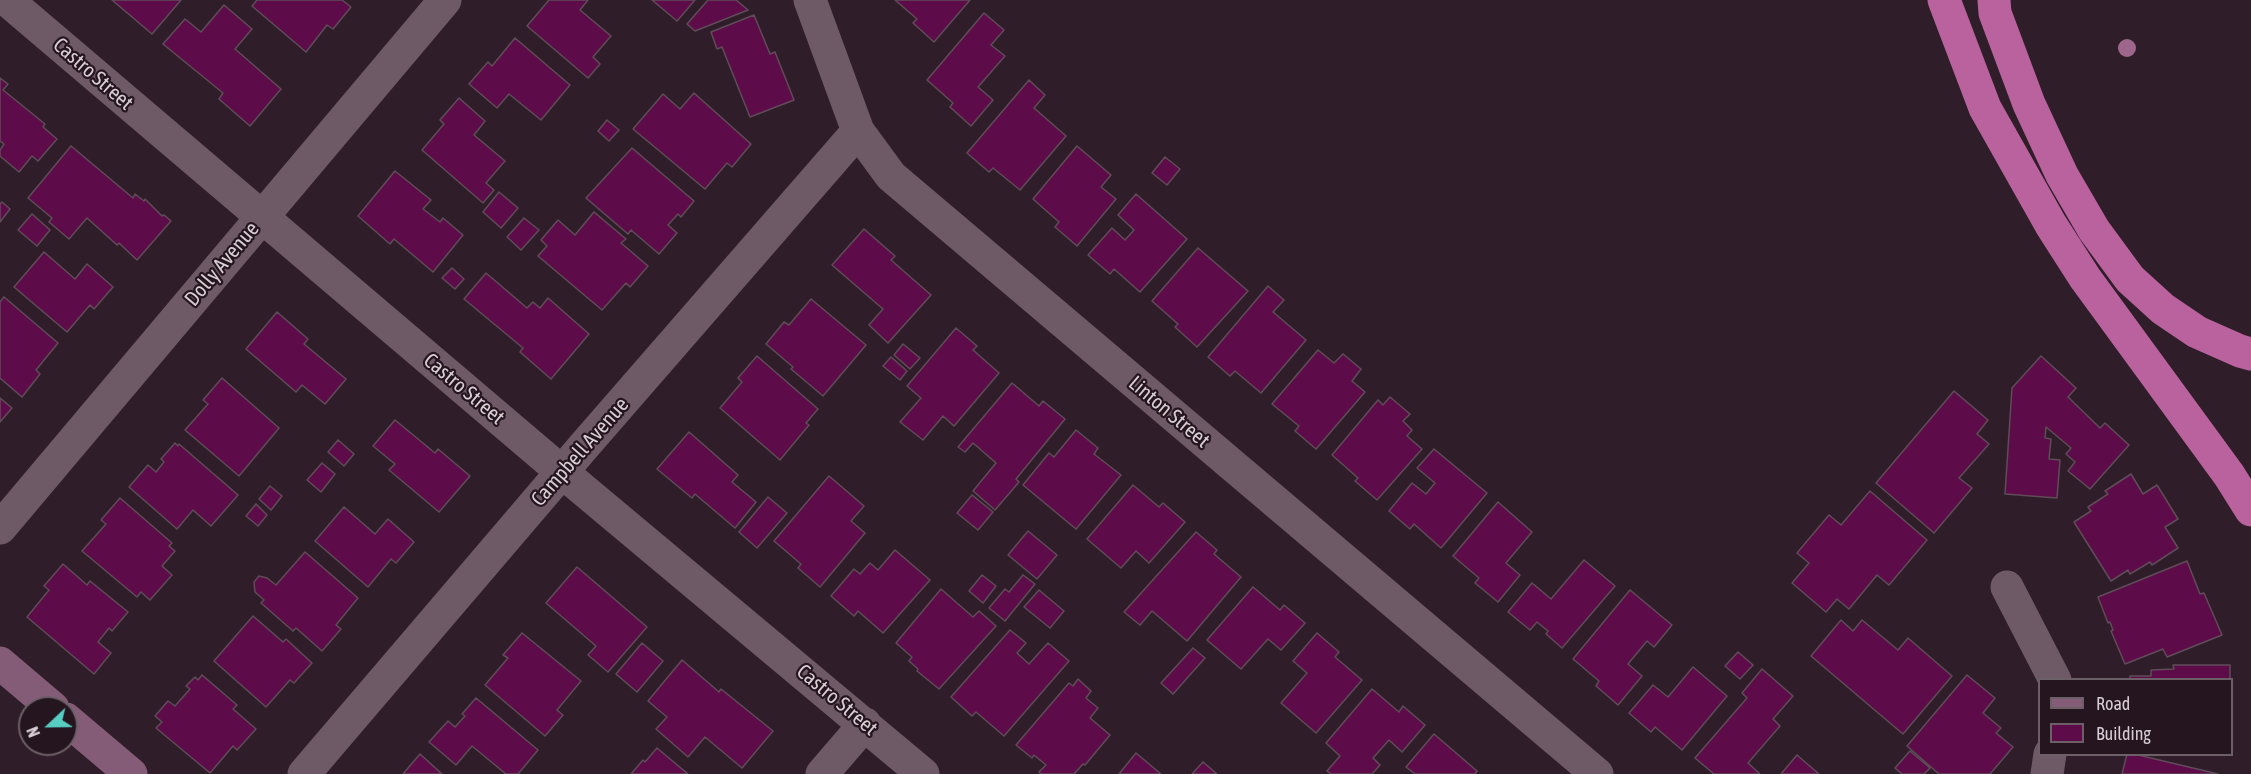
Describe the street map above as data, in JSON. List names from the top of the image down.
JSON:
{
  "streets": {
    "street": [
      "Castro Street",
      "Dolly Avenue",
      "Linton Street",
      "Campbell Avenue"
    ]
  },
  "crossings": [
    ["Castro Street", "Dolly Avenue"],
    ["Castro Street", "Campbell Avenue"],
    ["Linton Street", "Campbell Avenue"]
  ],
  "legend": ["Road", "Building"],
  "north": "left"
}
